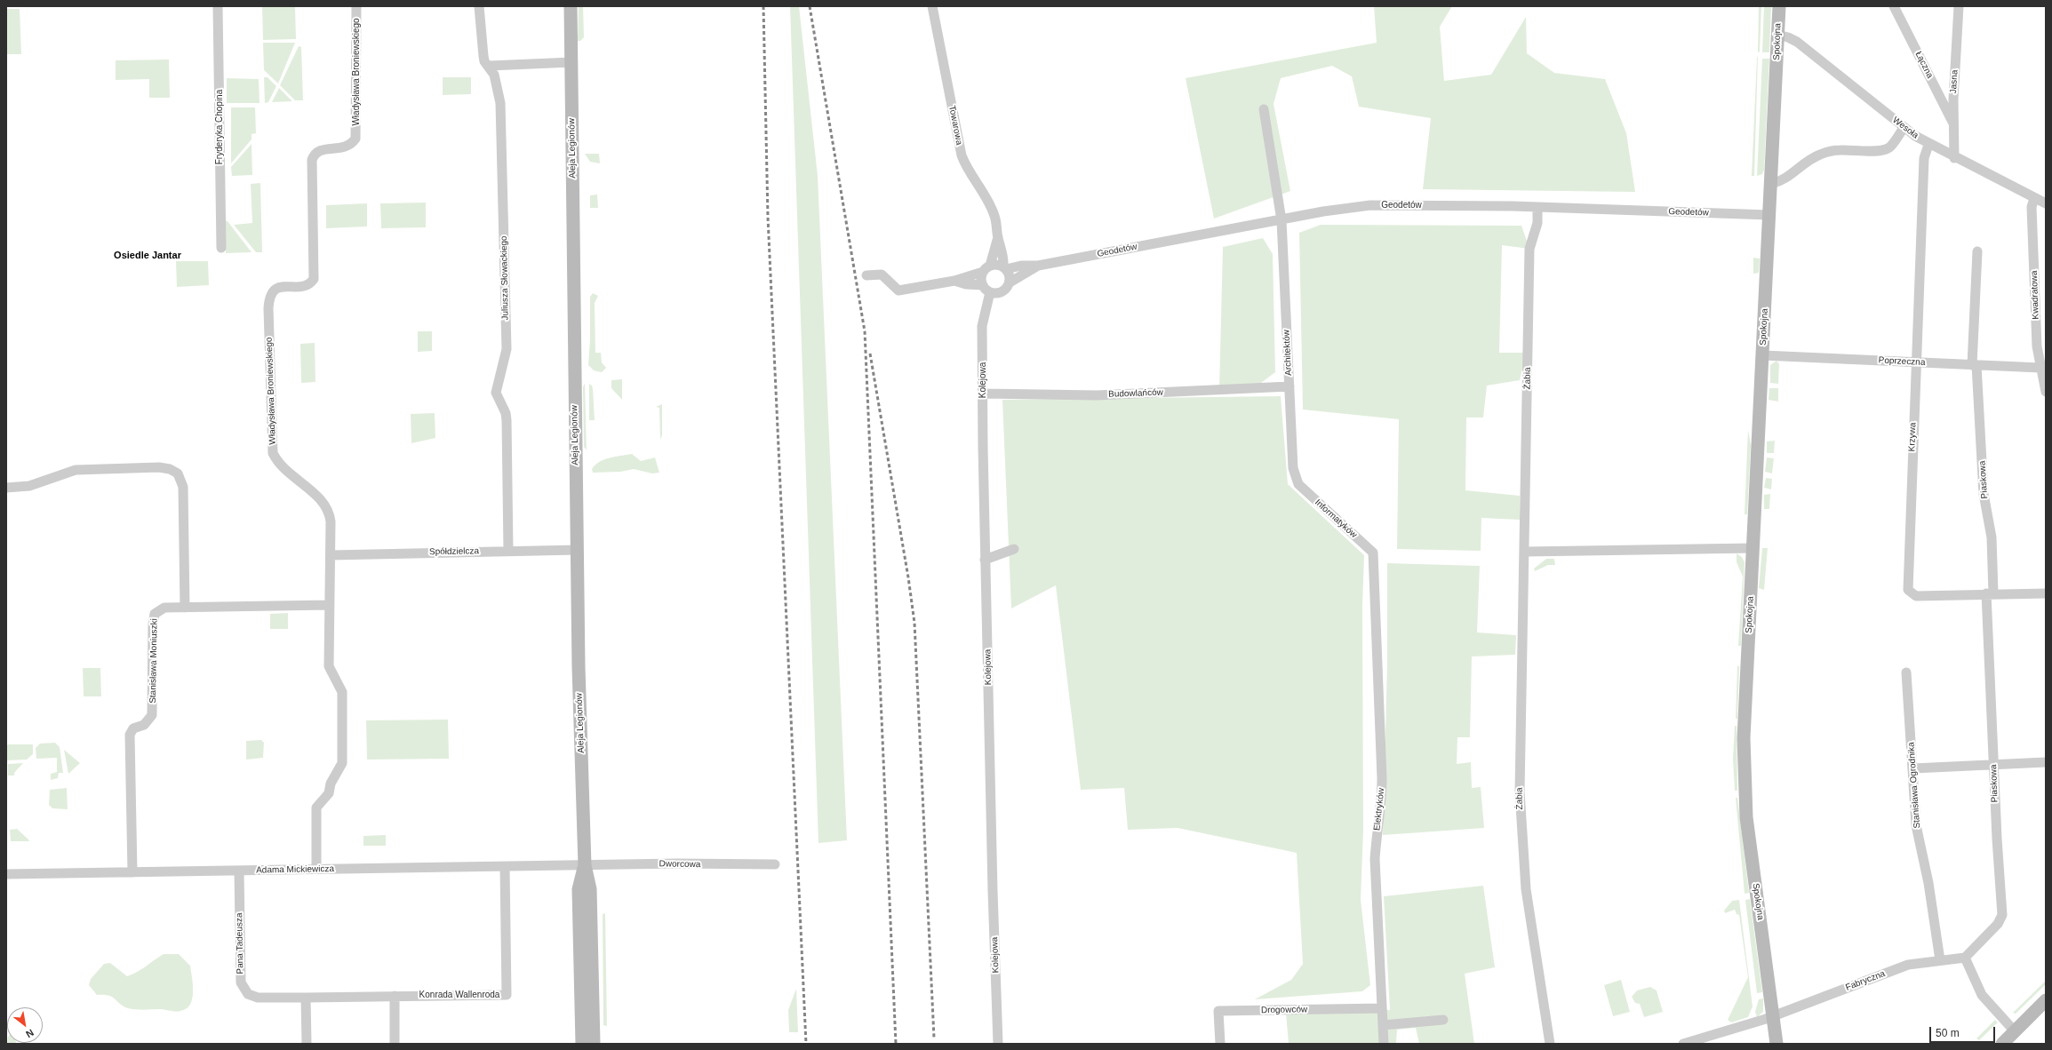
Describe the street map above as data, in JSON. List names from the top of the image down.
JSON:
{
  "streets": {
    "main road": ["Spokojna", "Aleja Legionów"],
    "street": [
      "Łączna",
      "Władysława Broniewskiego",
      "Jasna",
      "Towarowa",
      "Fryderyka Chopina",
      "Wesoła",
      "Geodetów",
      "Juliusza Słowackiego",
      "Kwadratowa",
      "Architektów",
      "Poprzeczna",
      "Żabia",
      "Kolejowa",
      "Budowlańców",
      "Krzywa",
      "Piaskowa",
      "Informatyków",
      "Spółdzielcza",
      "Stanisława Moniuszki",
      "Stanisława Ogrodnika",
      "Elektryków",
      "Dworcowa",
      "Adama Mickiewicza",
      "Pana Tadeusza",
      "Fabryczna",
      "Konrada Wallenroda",
      "Drogowców"
    ]
  },
  "crossings": [
    ["Spokojna", "Wesoła"],
    ["Spokojna", "Geodetów"],
    ["Spokojna", "Poprzeczna"],
    ["Spokojna", "Fabryczna"],
    ["Łączna", "Jasna"],
    ["Władysława Broniewskiego", "Spółdzielcza"],
    ["Władysława Broniewskiego", "Stanisława Moniuszki"],
    ["Władysława Broniewskiego", "Adama Mickiewicza"],
    ["Jasna", "Wesoła"],
    ["Towarowa", "Kolejowa"],
    ["Wesoła", "Kwadratowa"],
    ["Wesoła", "Krzywa"],
    ["Aleja Legionów", "Spółdzielcza"],
    ["Aleja Legionów", "Dworcowa"],
    ["Aleja Legionów", "Adama Mickiewicza"],
    ["Geodetów", "Architektów"],
    ["Geodetów", "Żabia"],
    ["Juliusza Słowackiego", "Spółdzielcza"],
    ["Kwadratowa", "Poprzeczna"],
    ["Architektów", "Budowlańców"],
    ["Architektów", "Informatyków"],
    ["Poprzeczna", "Krzywa"],
    ["Poprzeczna", "Piaskowa"],
    ["Kolejowa", "Budowlańców"],
    ["Krzywa", "Piaskowa"],
    ["Piaskowa", "Fabryczna"],
    ["Informatyków", "Elektryków"],
    ["Stanisława Moniuszki", "Adama Mickiewicza"],
    ["Stanisława Ogrodnika", "Fabryczna"],
    ["Elektryków", "Drogowców"],
    ["Dworcowa", "Adama Mickiewicza"],
    ["Adama Mickiewicza", "Pana Tadeusza"],
    ["Adama Mickiewicza", "Konrada Wallenroda"],
    ["Pana Tadeusza", "Konrada Wallenroda"]
  ],
  "districts": ["Osiedle Jantar"],
  "scale_bar": "50 m",
  "north": "bottom right"
}
